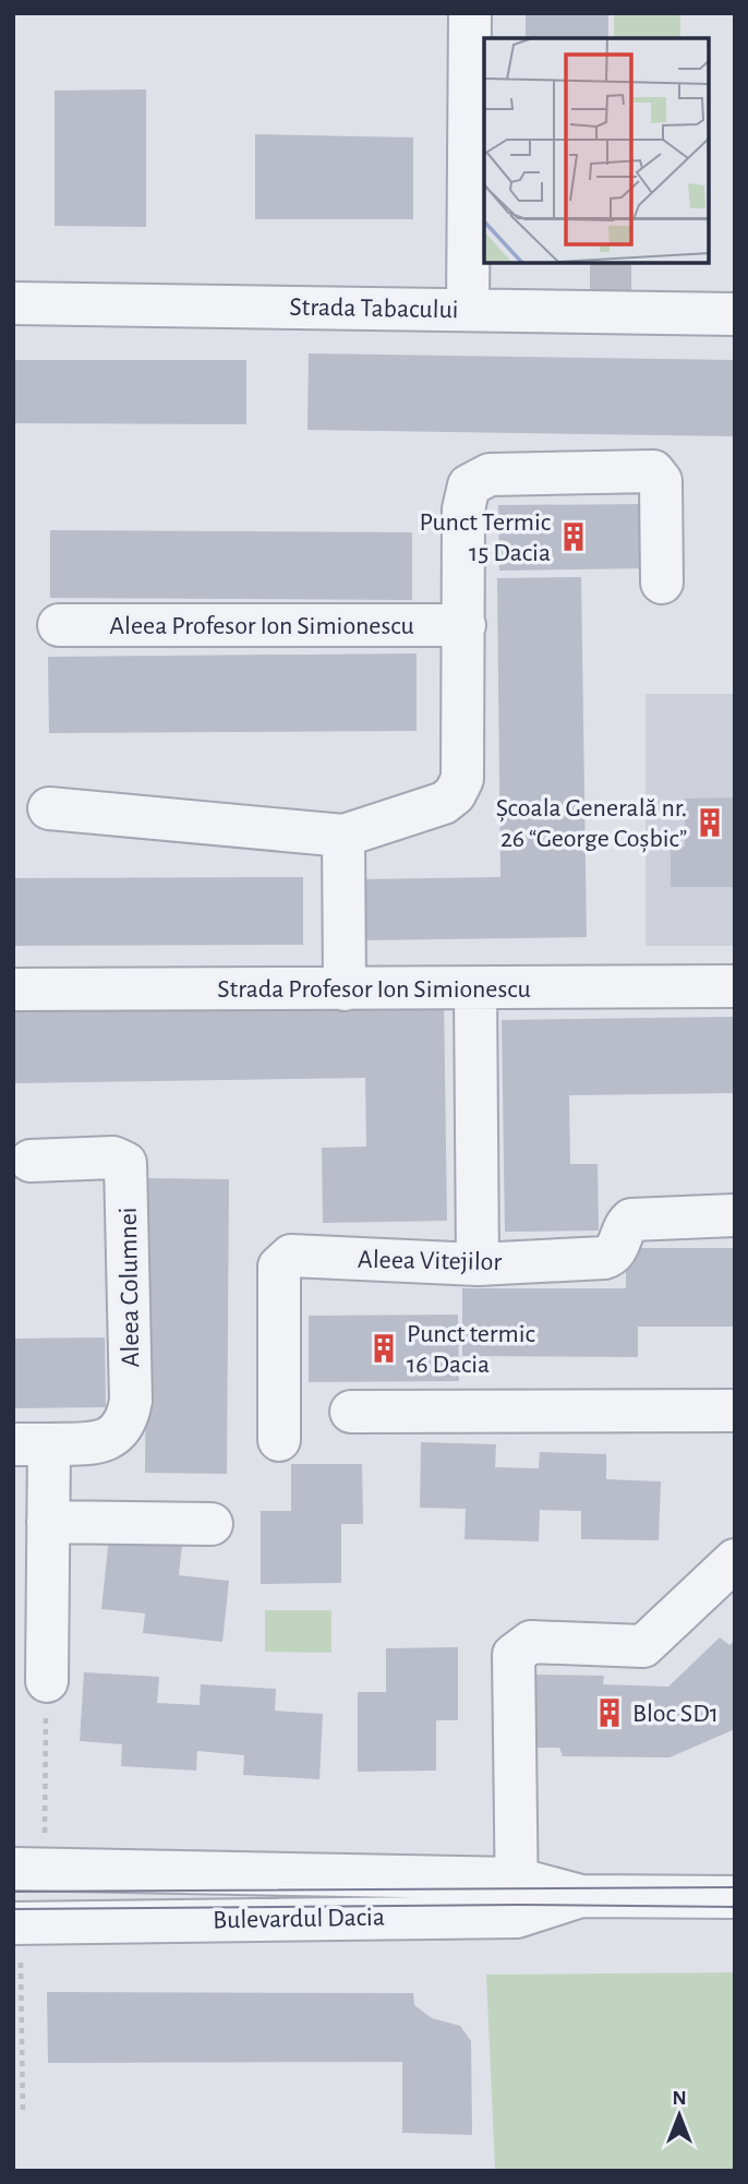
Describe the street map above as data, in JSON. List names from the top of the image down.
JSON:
{
  "streets": {
    "street": [
      "Strada Tabacului",
      "Aleea Profesor Ion Simionescu",
      "Strada Profesor Ion Simionescu",
      "Aleea Vitejilor",
      "Aleea Columnei",
      "Bulevardul Dacia"
    ]
  },
  "places": {
    "building": [
      "Punct Termic 15 Dacia",
      "Școala Generală nr. 26 “George Coșbic”",
      "Punct termic 16 Dacia",
      "Bloc SD1"
    ]
  },
  "north": "top"
}
